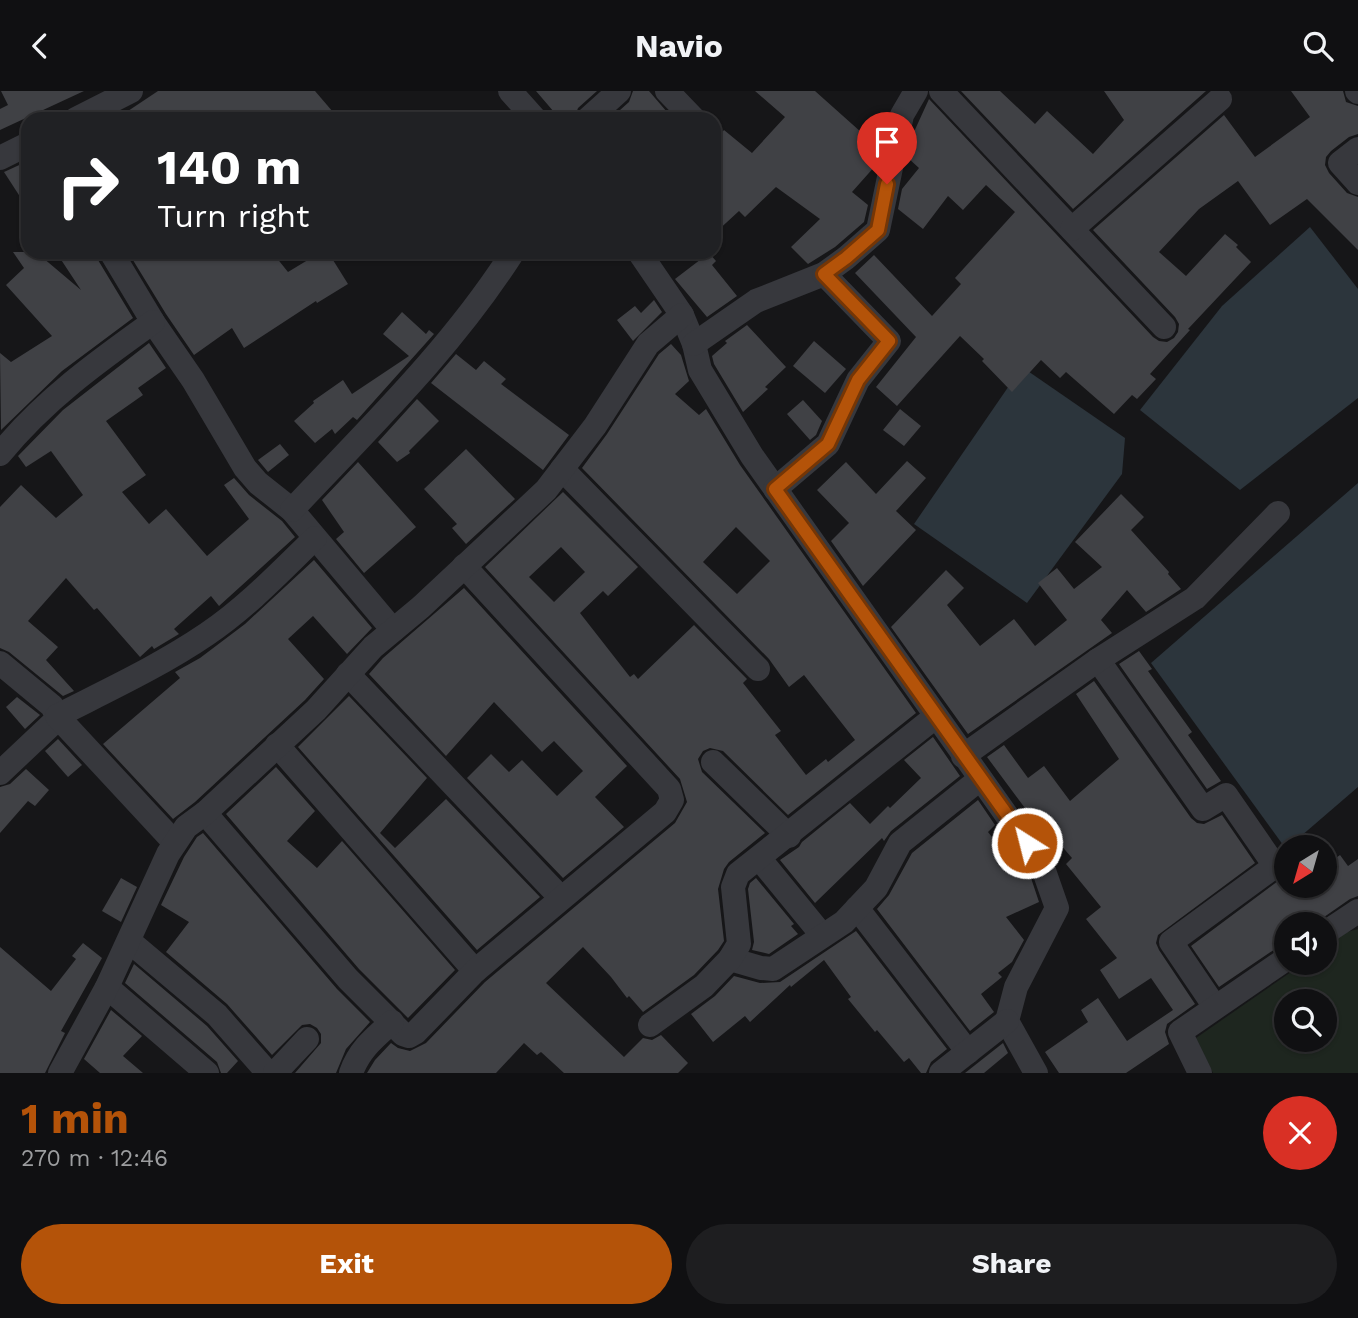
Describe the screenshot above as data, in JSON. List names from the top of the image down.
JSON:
{
  "north": "bottom left",
  "page": {
    "header": "Navio",
    "turn": ["140 m", "Turn right"],
    "heading": ["1 min", "270 m · 12:46"],
    "buttons": ["Exit", "Share"]
  }
}
